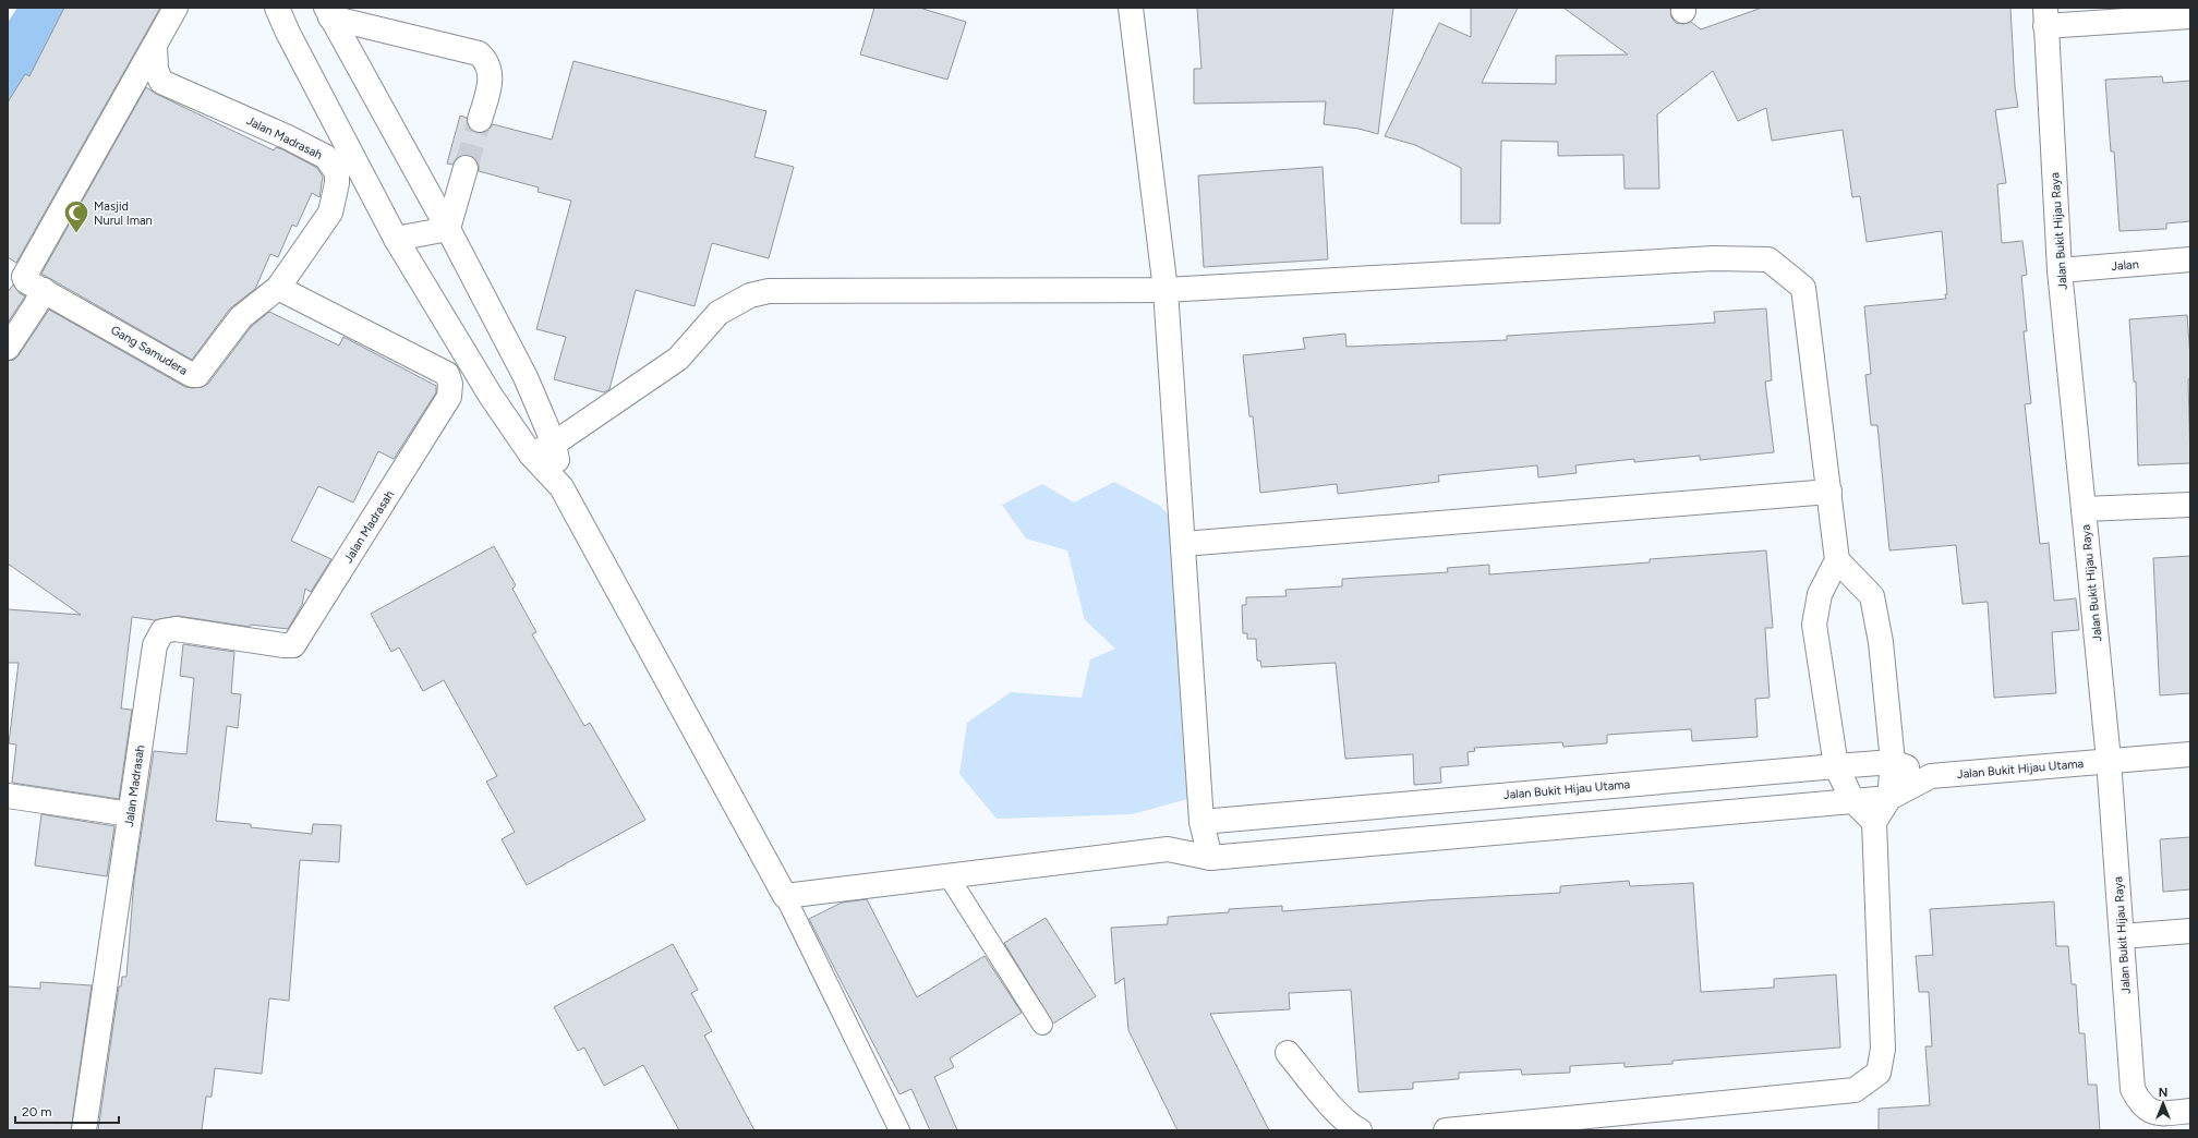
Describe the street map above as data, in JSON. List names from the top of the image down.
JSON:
{
  "streets": {
    "street": [
      "Jalan Madrasah",
      "Jalan Bukit Hijau Raya",
      "Jalan",
      "Gang Samudera",
      "Jalan Bukit Hijau Utama"
    ]
  },
  "crossings": [
    ["Jalan Madrasah", "Gang Samudera"],
    ["Jalan Bukit Hijau Raya", "Jalan"],
    ["Jalan Bukit Hijau Raya", "Jalan Bukit Hijau Utama"]
  ],
  "places": {
    "mosque": ["Masjid Nurul Iman"]
  },
  "scale_bar": "20 m",
  "north": "top"
}
